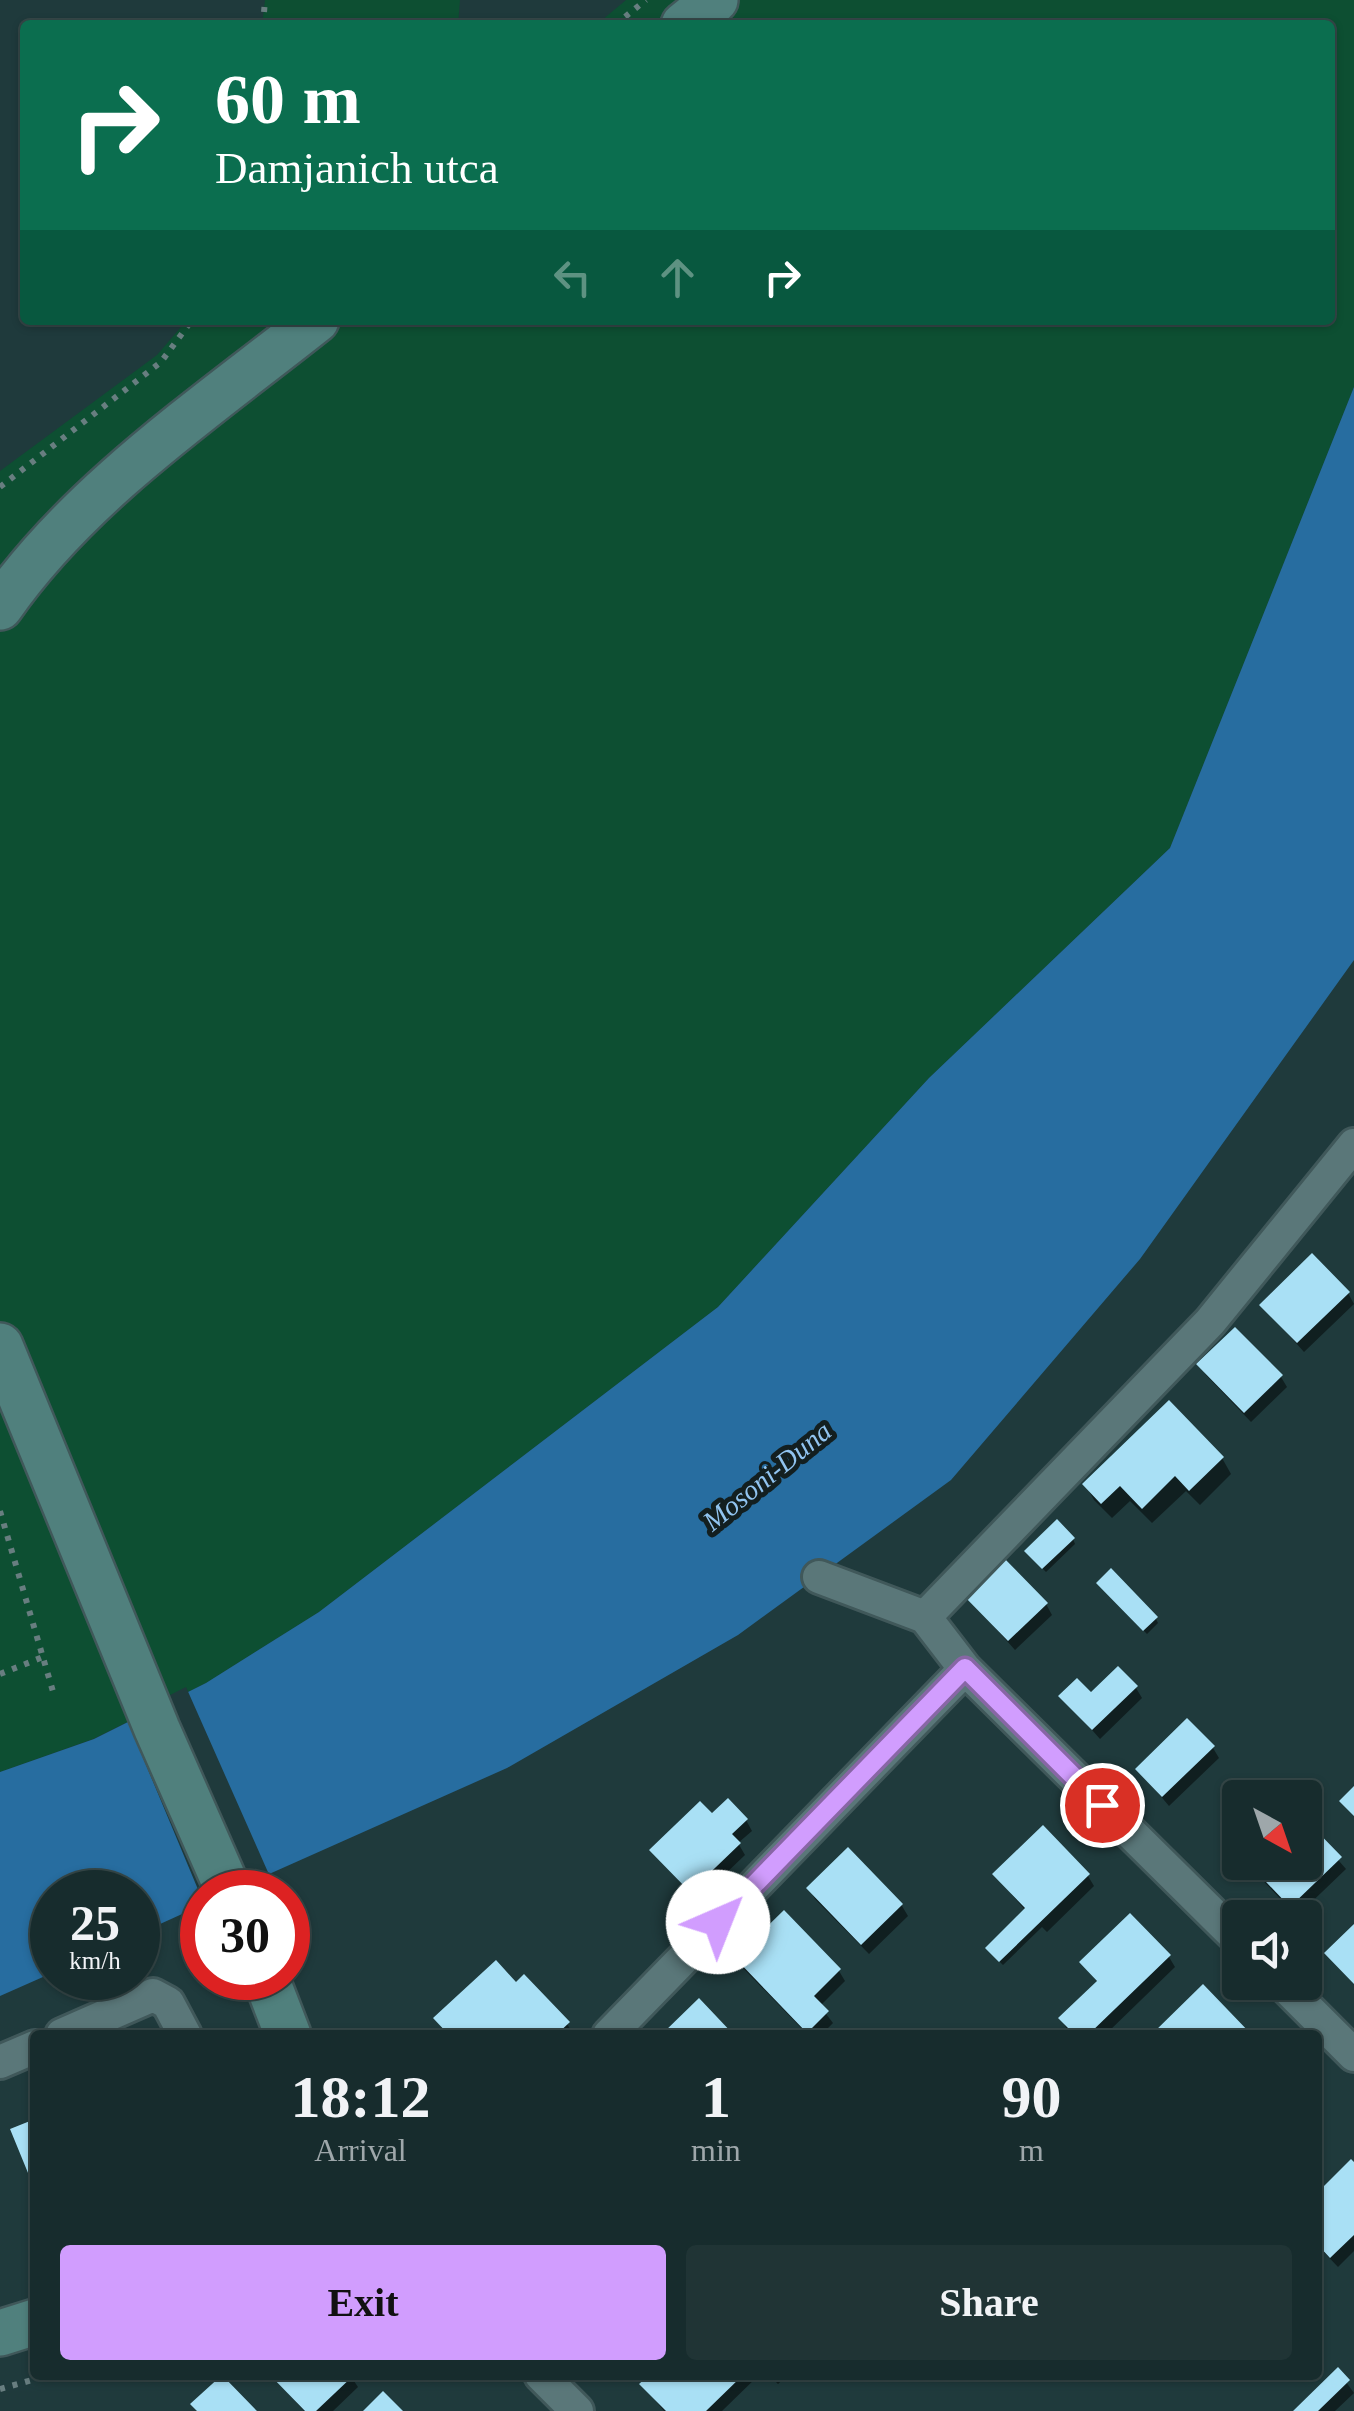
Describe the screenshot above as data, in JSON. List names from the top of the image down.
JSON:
{
  "water": ["Mosoni-Duna"],
  "north": "bottom right",
  "page": {
    "turn": ["60 m", "Damjanich utca"],
    "speed": "25 km/h",
    "limit": "30",
    "eta": [
      "18:12",
      "Arrival",
      "1",
      "min",
      "90",
      "m"
    ],
    "buttons": ["Exit", "Share"]
  }
}
